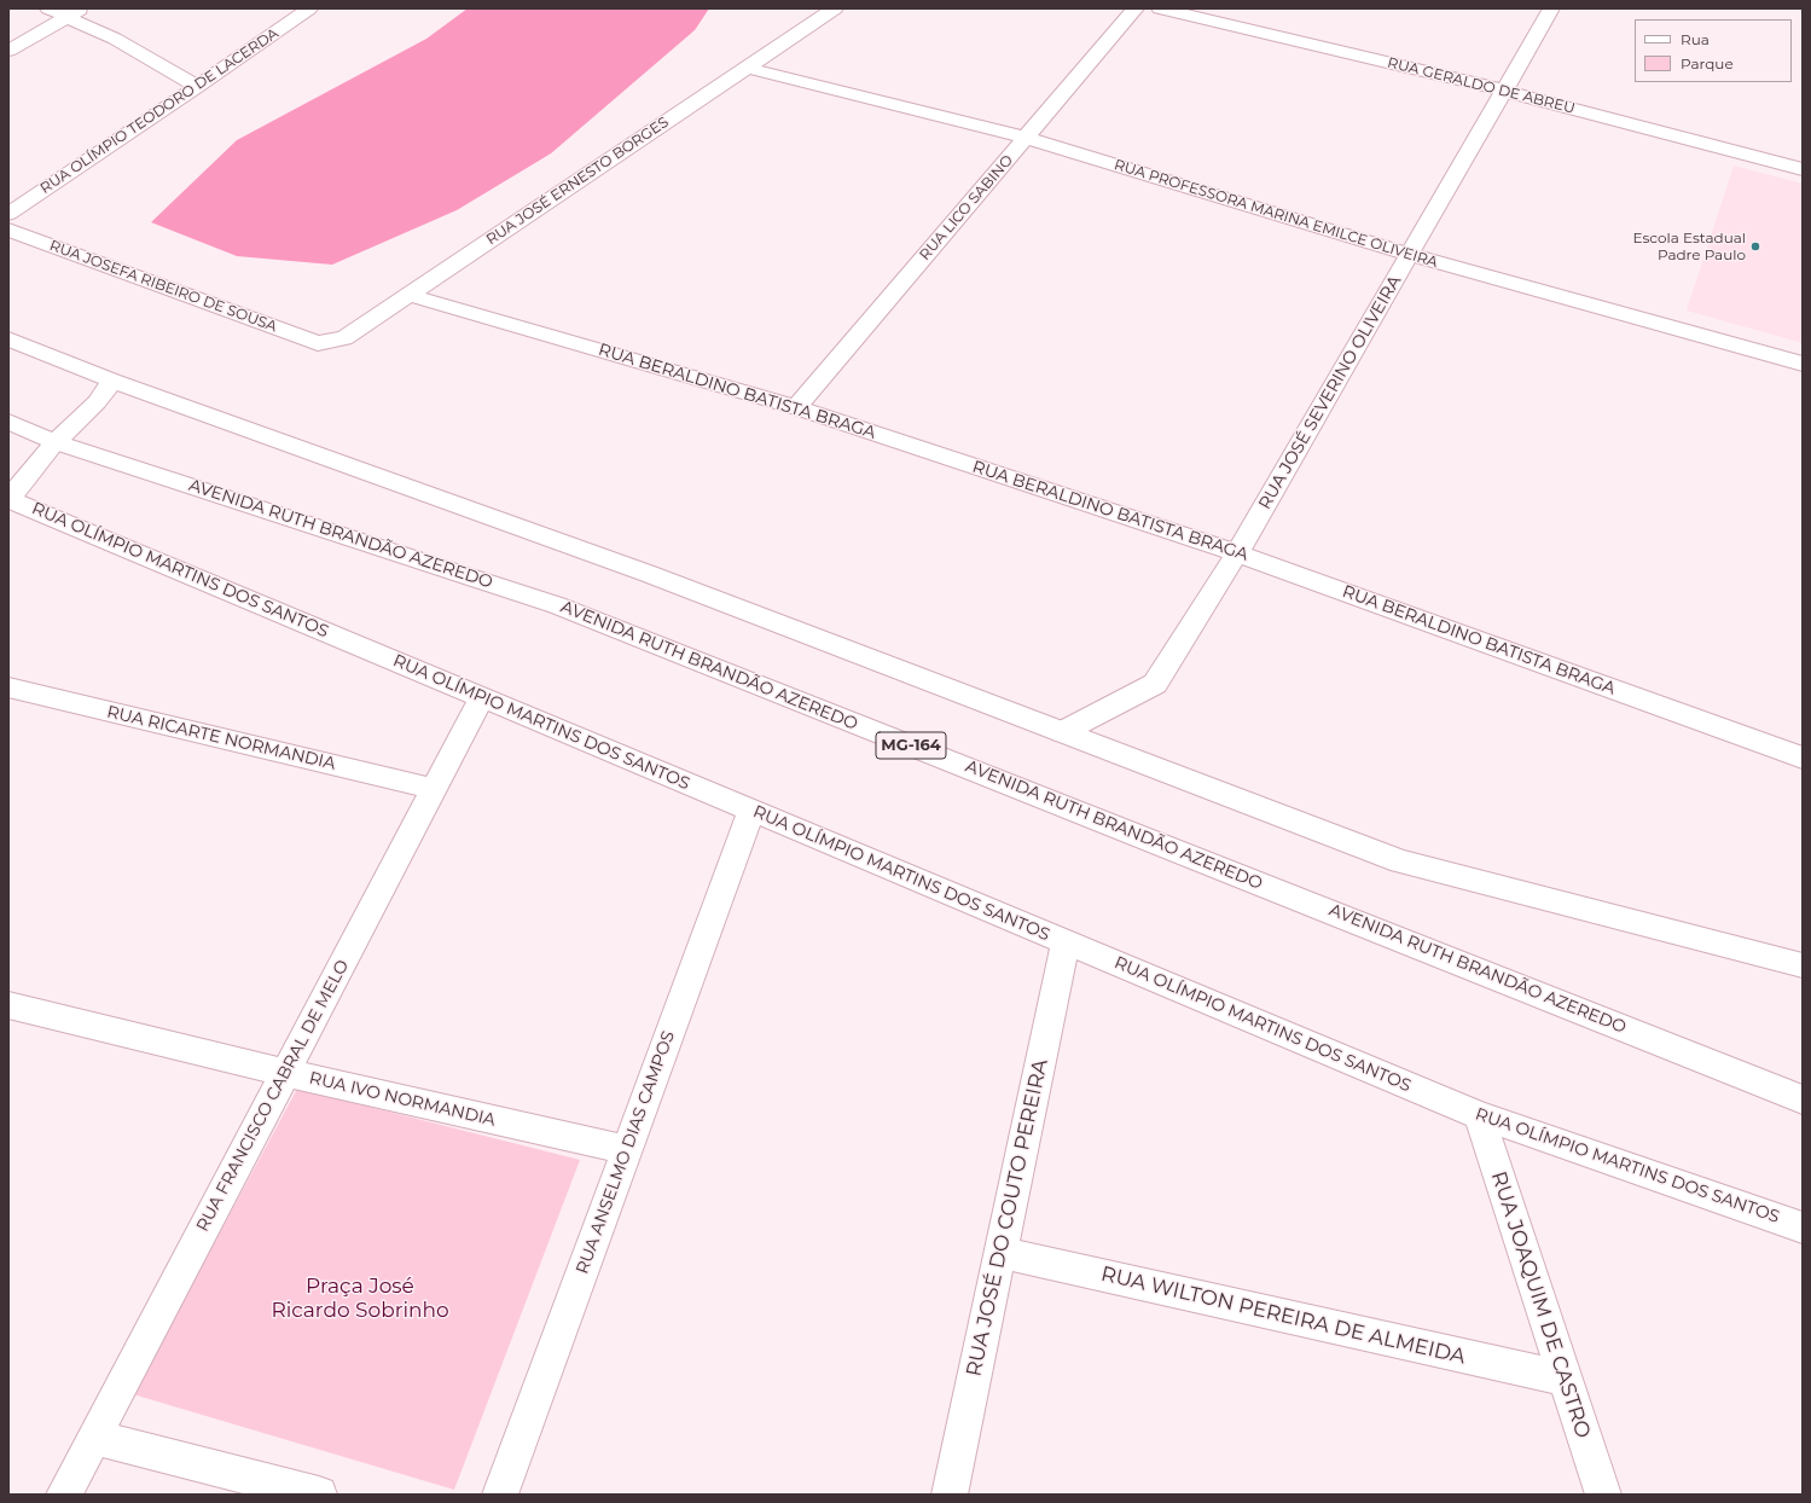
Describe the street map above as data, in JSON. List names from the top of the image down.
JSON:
{
  "streets": {
    "street": [
      "RUA GERALDO DE ABREU",
      "RUA OLÍMPIO TEODORO DE LACERDA",
      "RUA JOSÉ ERNESTO BORGES",
      "RUA LICO SABINO",
      "RUA PROFESSORA MARINA EMILCE OLIVEIRA",
      "RUA JOSEFA RIBEIRO DE SOUSA",
      "RUA BERALDINO BATISTA BRAGA",
      "RUA JOSÉ SEVERINO OLIVEIRA",
      "AVENIDA RUTH BRANDÃO AZEREDO",
      "RUA OLÍMPIO MARTINS DOS SANTOS",
      "RUA RICARTE NORMANDIA",
      "MG-164",
      "RUA FRANCISCO CABRAL DE MELO",
      "RUA IVO NORMANDIA",
      "RUA ANSELMO DIAS CAMPOS",
      "RUA JOSÉ DO COUTO PEREIRA",
      "RUA JOAQUIM DE CASTRO",
      "RUA WILTON PEREIRA DE ALMEIDA"
    ]
  },
  "crossings": [
    ["RUA GERALDO DE ABREU", "RUA JOSÉ SEVERINO OLIVEIRA"],
    ["RUA JOSÉ ERNESTO BORGES", "RUA PROFESSORA MARINA EMILCE OLIVEIRA"],
    ["RUA JOSÉ ERNESTO BORGES", "RUA JOSEFA RIBEIRO DE SOUSA"],
    ["RUA JOSÉ ERNESTO BORGES", "RUA BERALDINO BATISTA BRAGA"],
    ["RUA LICO SABINO", "RUA PROFESSORA MARINA EMILCE OLIVEIRA"],
    ["RUA LICO SABINO", "RUA BERALDINO BATISTA BRAGA"],
    ["RUA PROFESSORA MARINA EMILCE OLIVEIRA", "RUA JOSÉ SEVERINO OLIVEIRA"],
    ["RUA BERALDINO BATISTA BRAGA", "RUA JOSÉ SEVERINO OLIVEIRA"],
    ["RUA OLÍMPIO MARTINS DOS SANTOS", "RUA FRANCISCO CABRAL DE MELO"],
    ["RUA OLÍMPIO MARTINS DOS SANTOS", "RUA ANSELMO DIAS CAMPOS"],
    ["RUA OLÍMPIO MARTINS DOS SANTOS", "RUA JOSÉ DO COUTO PEREIRA"],
    ["RUA OLÍMPIO MARTINS DOS SANTOS", "RUA JOAQUIM DE CASTRO"],
    ["RUA RICARTE NORMANDIA", "RUA FRANCISCO CABRAL DE MELO"],
    ["RUA FRANCISCO CABRAL DE MELO", "RUA IVO NORMANDIA"],
    ["RUA IVO NORMANDIA", "RUA ANSELMO DIAS CAMPOS"],
    ["RUA JOSÉ DO COUTO PEREIRA", "RUA WILTON PEREIRA DE ALMEIDA"],
    ["RUA JOAQUIM DE CASTRO", "RUA WILTON PEREIRA DE ALMEIDA"]
  ],
  "parks": ["Praça José Ricardo Sobrinho"],
  "places": ["Escola Estadual Padre Paulo"],
  "legend": ["Rua", "Parque"]
}
